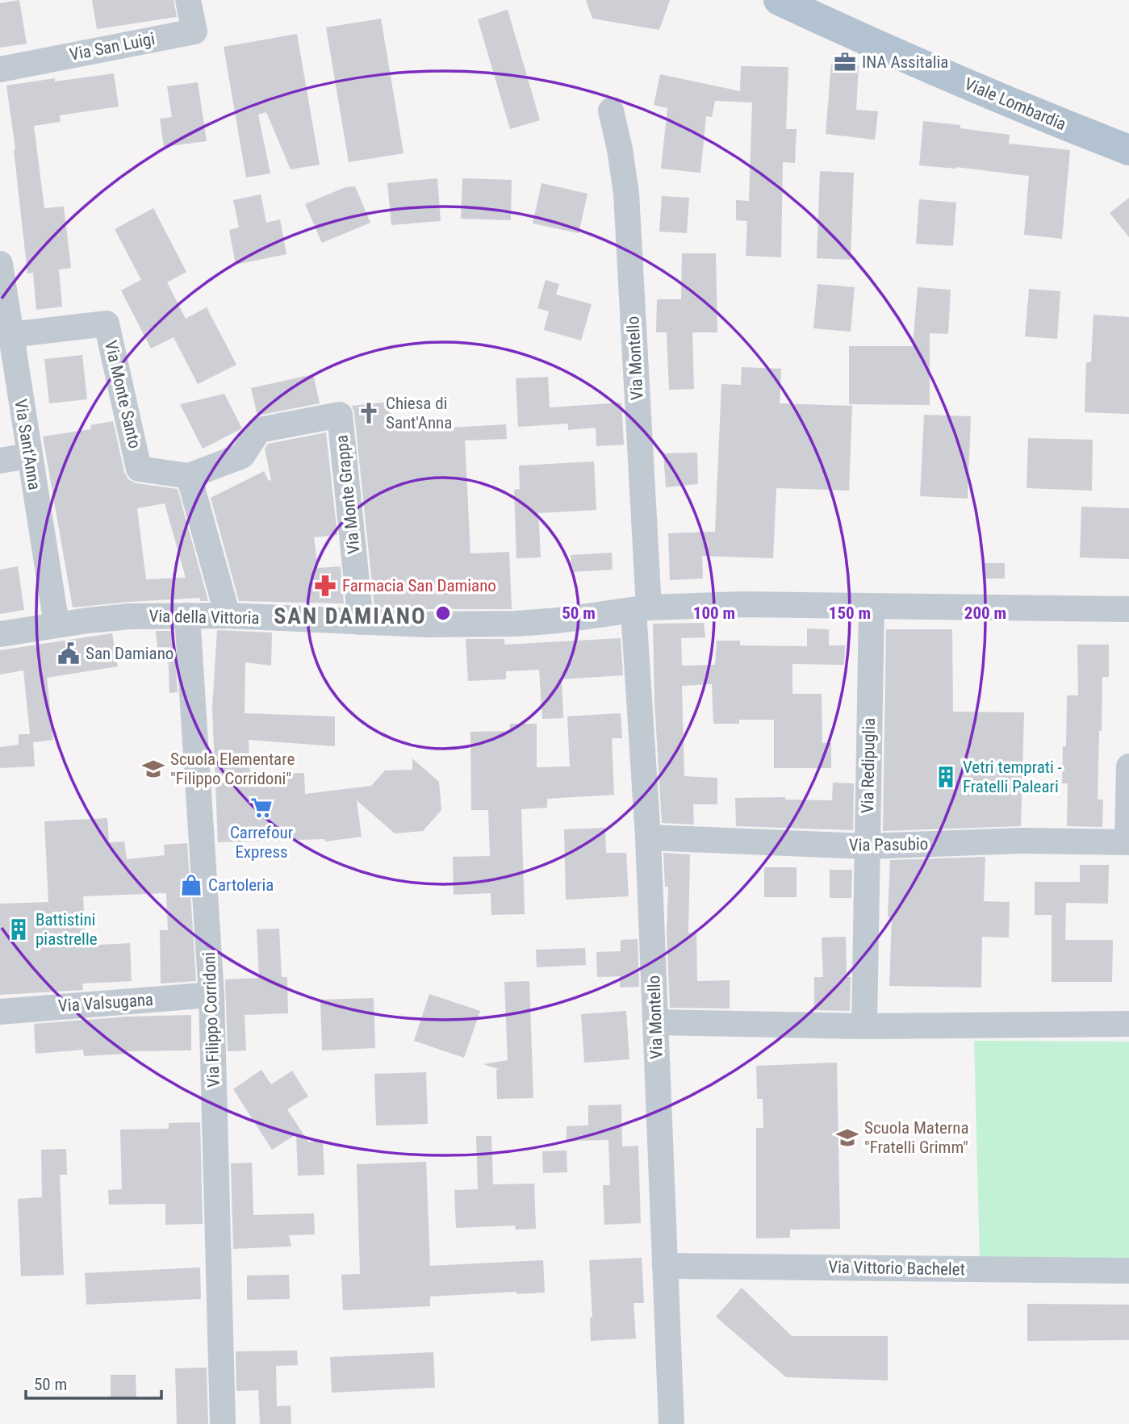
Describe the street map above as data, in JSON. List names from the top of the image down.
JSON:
{
  "streets": {
    "main road": ["Viale Lombardia"],
    "street": [
      "Via San Luigi",
      "Via Montello",
      "Via Monte Santo",
      "Via Sant'Anna",
      "Via Monte Grappa",
      "Via della Vittoria",
      "Via Redipuglia",
      "Via Pasubio",
      "Via Valsugana",
      "Via Filippo Corridoni",
      "Via Vittorio Bachelet"
    ]
  },
  "crossings": [
    ["Via Montello", "Via della Vittoria"],
    ["Via Montello", "Via Pasubio"],
    ["Via Montello", "Via Vittorio Bachelet"],
    ["Via Monte Santo", "Via Sant'Anna"],
    ["Via Monte Santo", "Via Monte Grappa"],
    ["Via Sant'Anna", "Via della Vittoria"],
    ["Via Monte Grappa", "Via della Vittoria"],
    ["Via della Vittoria", "Via Redipuglia"],
    ["Via della Vittoria", "Via Filippo Corridoni"],
    ["Via Redipuglia", "Via Pasubio"],
    ["Via Valsugana", "Via Filippo Corridoni"]
  ],
  "districts": ["SAN DAMIANO"],
  "places": {
    "office": ["INA Assitalia"],
    "church": ["Chiesa di Sant'Anna"],
    "pharmacy": ["Farmacia San Damiano"],
    "public building": ["San Damiano"],
    "school or university": ["Scuola Elementare \"Filippo Corridoni\"", "Scuola Materna \"Fratelli Grimm\""],
    "building": ["Vetri temprati - Fratelli Paleari", "Battistini piastrelle"],
    "supermarket": ["Carrefour Express"],
    "shop": ["Cartoleria"]
  },
  "scale_bar": "50 m",
  "rings": [
    "50 m",
    "100 m",
    "150 m",
    "200 m"
  ]
}
